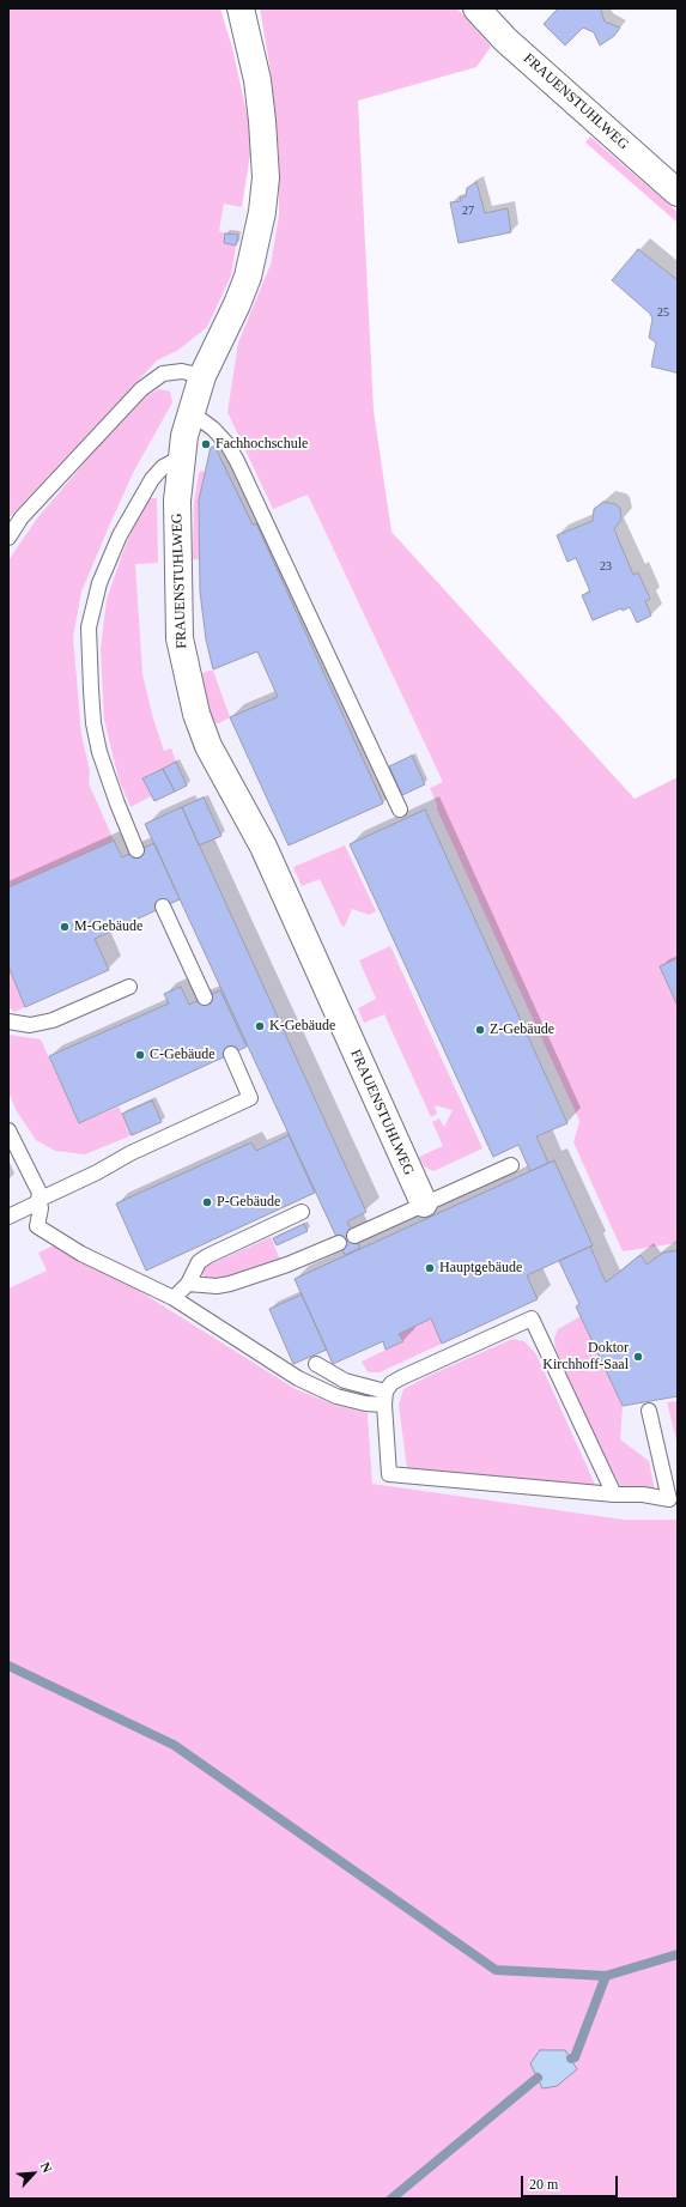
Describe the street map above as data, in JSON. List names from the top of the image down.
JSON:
{
  "streets": {
    "street": ["FRAUENSTUHLWEG"]
  },
  "places": [
    "Fachhochschule",
    "M-Gebäude",
    "K-Gebäude",
    "Z-Gebäude",
    "C-Gebäude",
    "P-Gebäude",
    "Hauptgebäude",
    "Doktor Kirchhoff-Saal"
  ],
  "house_numbers": ["27", "25", "23"],
  "scale_bar": "20 m",
  "north": "top right"
}
